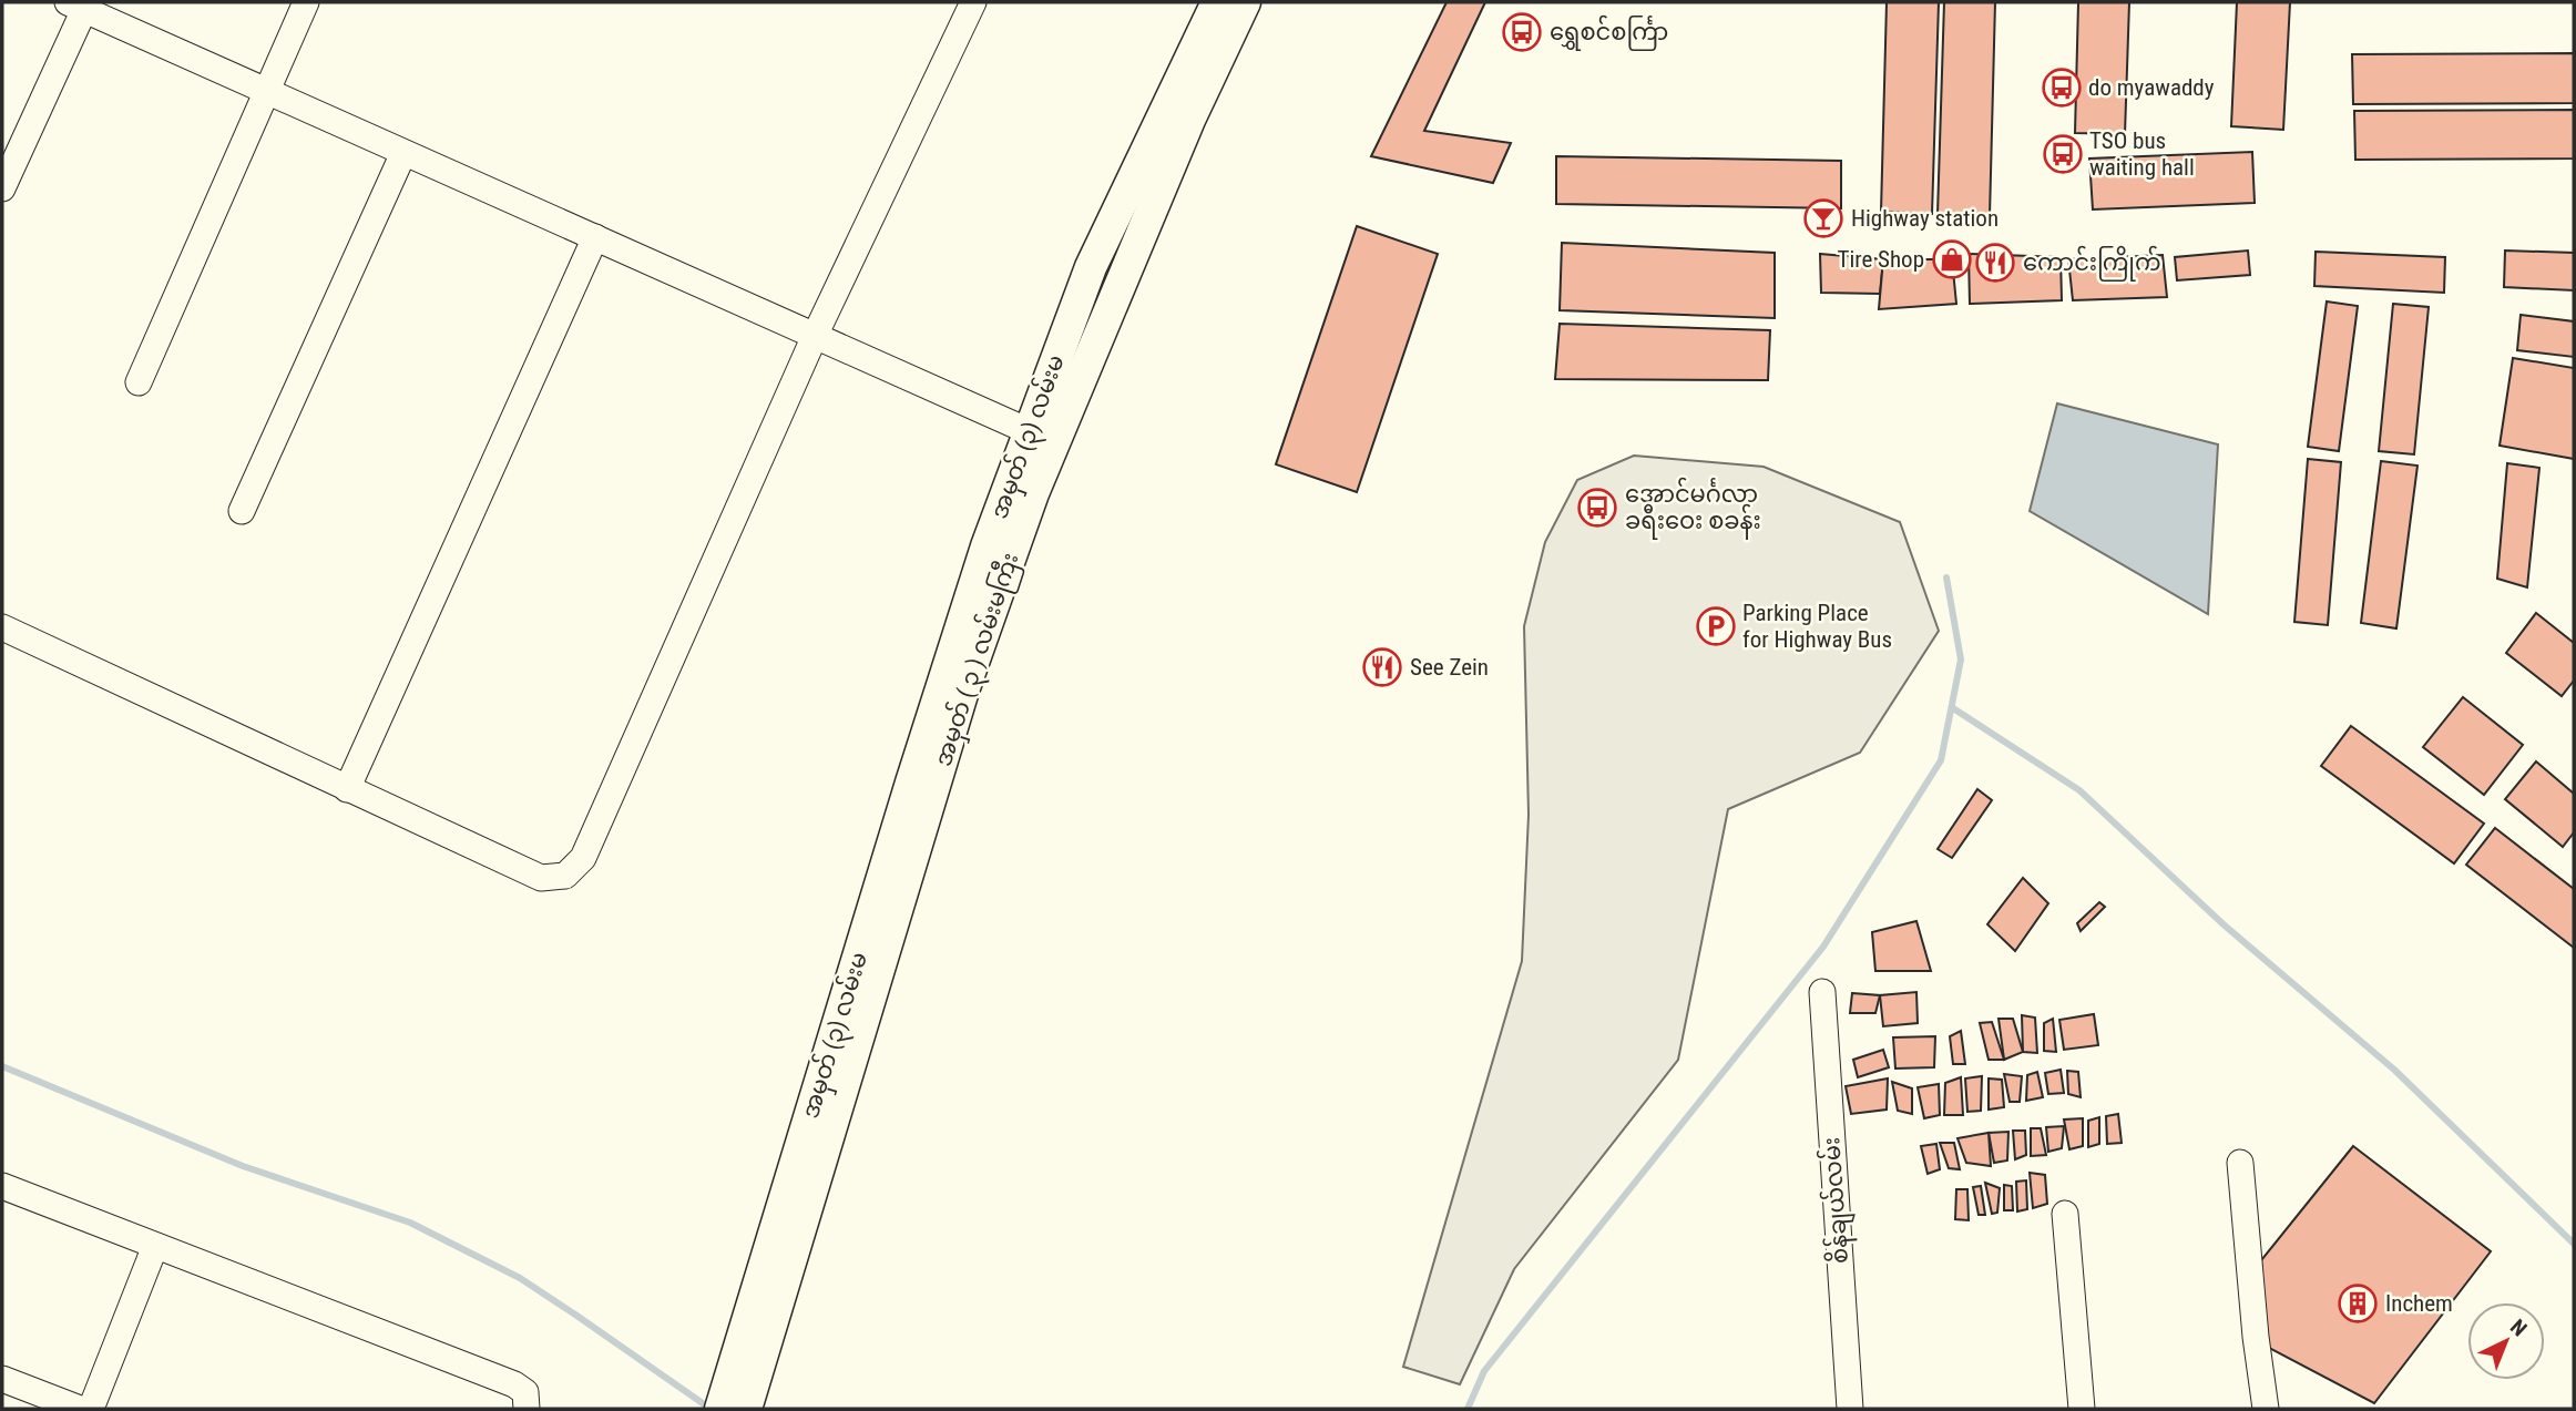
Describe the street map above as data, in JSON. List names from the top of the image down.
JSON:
{
  "streets": {
    "main road": ["အမှတ် (၃) လမ်းမ", "အမှတ် ( ၃ ) လမ်းမကြီး"],
    "street": ["စိန်ချယ်လမ်း"]
  },
  "crossings": [
    ["အမှတ် (၃) လမ်းမ", "အမှတ် ( ၃ ) လမ်းမကြီး"]
  ],
  "places": {
    "bus stop": [
      "ရွှေစင်စင်္ကြာ",
      "do myawaddy",
      "TSO bus waiting hall",
      "အောင်မင်္ဂလာ ခရီးဝေး စခန်း"
    ],
    "bar": ["Highway station"],
    "shop": ["Tire Shop"],
    "restaurant": ["ကောင်းကြိုက်", "See Zein"],
    "parking": ["Parking Place for Highway Bus"],
    "building": ["Inchem"]
  },
  "north": "top right"
}
